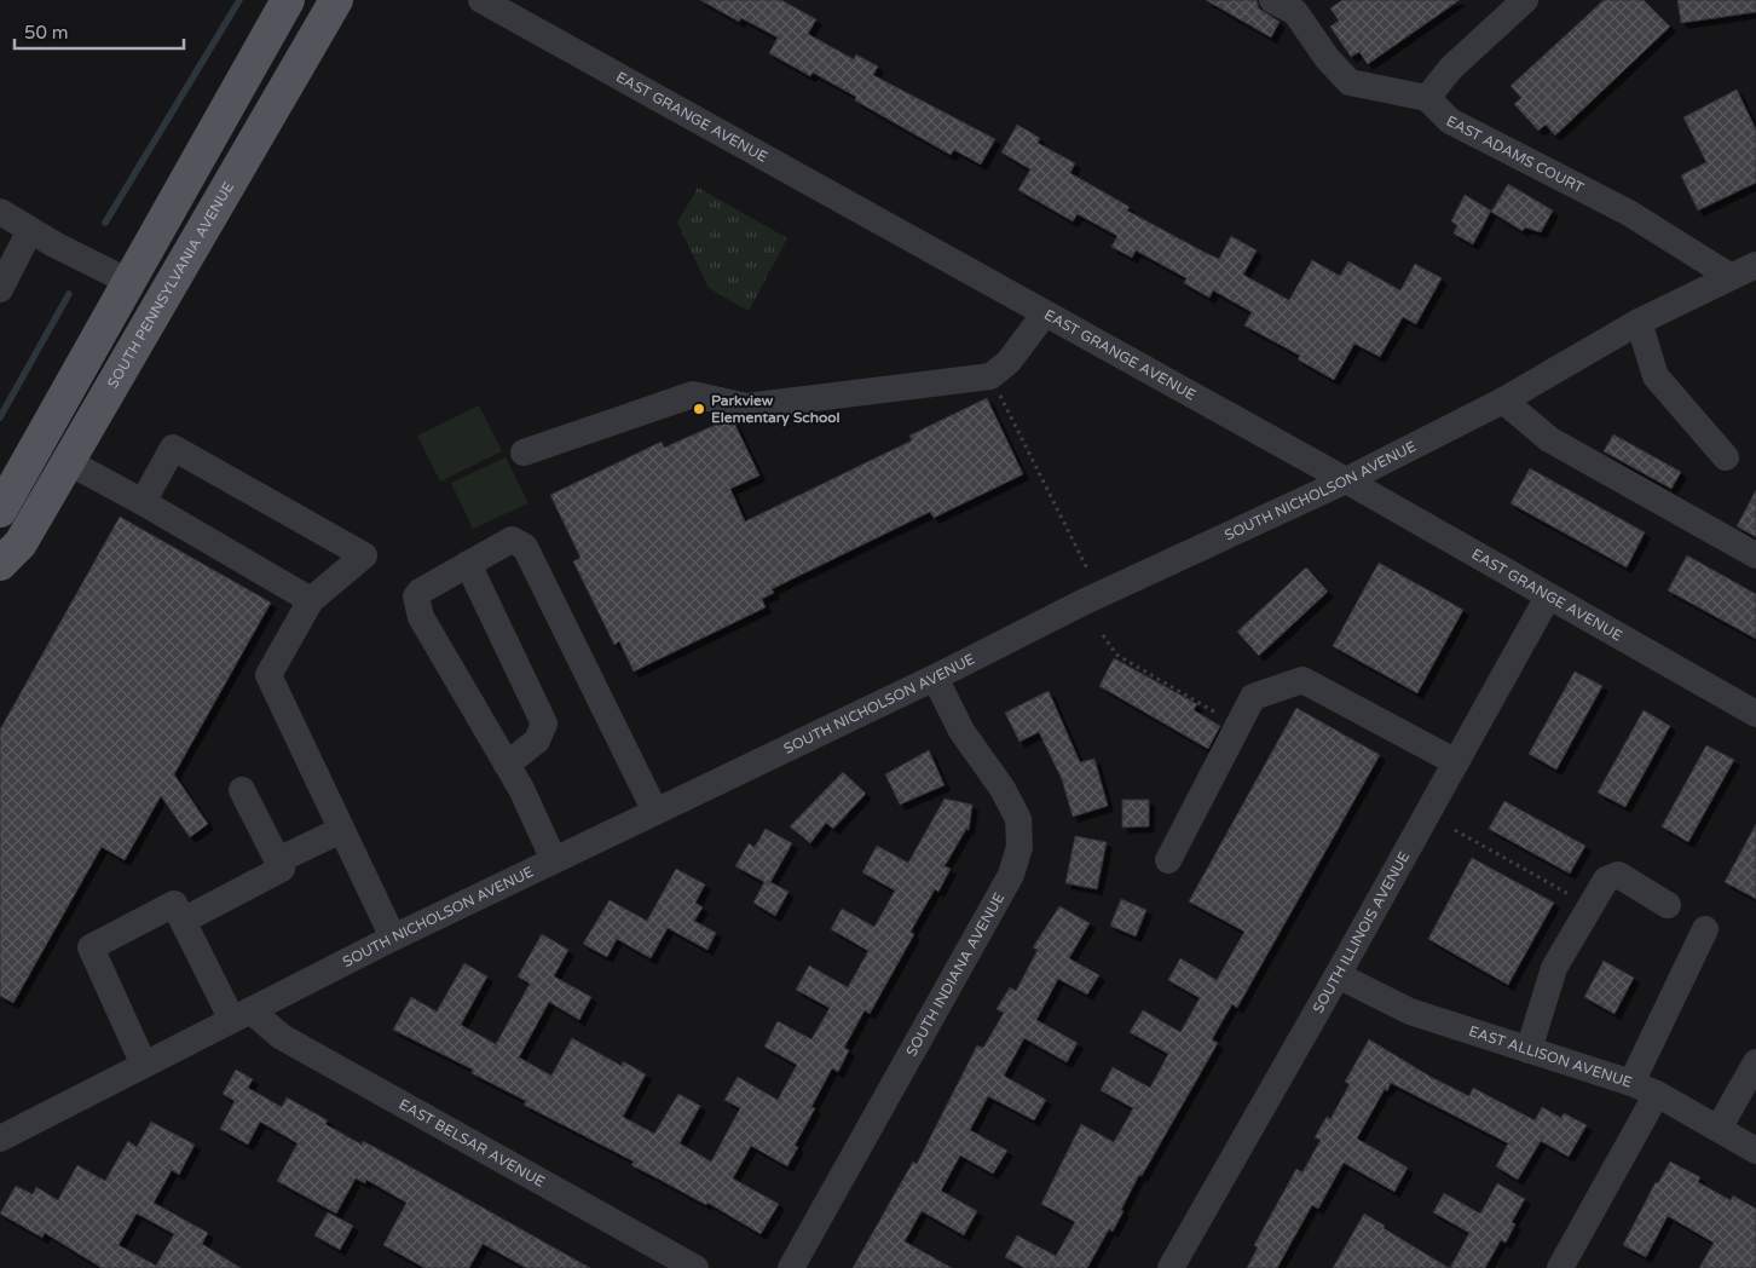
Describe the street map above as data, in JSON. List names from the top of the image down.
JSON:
{
  "streets": {
    "main road": ["SOUTH PENNSYLVANIA AVENUE"],
    "street": [
      "EAST GRANGE AVENUE",
      "EAST ADAMS COURT",
      "SOUTH NICHOLSON AVENUE",
      "SOUTH ILLINOIS AVENUE",
      "SOUTH INDIANA AVENUE",
      "EAST ALLISON AVENUE",
      "EAST BELSAR AVENUE"
    ]
  },
  "crossings": [
    ["EAST GRANGE AVENUE", "SOUTH NICHOLSON AVENUE"],
    ["EAST GRANGE AVENUE", "SOUTH ILLINOIS AVENUE"],
    ["EAST ADAMS COURT", "SOUTH NICHOLSON AVENUE"],
    ["SOUTH NICHOLSON AVENUE", "SOUTH INDIANA AVENUE"],
    ["SOUTH NICHOLSON AVENUE", "EAST BELSAR AVENUE"],
    ["SOUTH ILLINOIS AVENUE", "EAST ALLISON AVENUE"]
  ],
  "places": ["Parkview Elementary School"],
  "scale_bar": "50 m"
}
